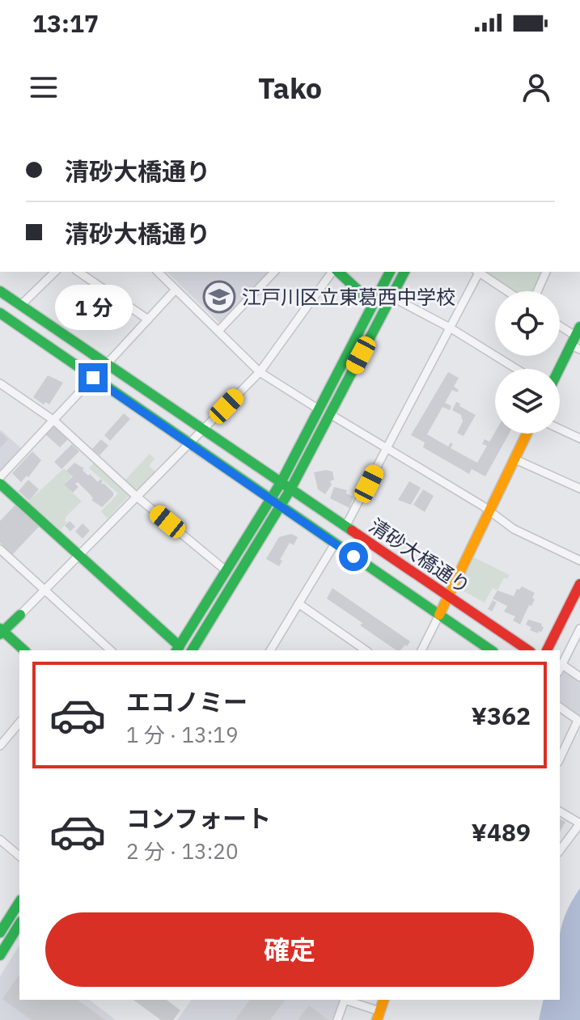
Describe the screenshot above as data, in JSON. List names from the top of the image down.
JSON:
{
  "streets": {
    "street": ["清砂大橋通り"]
  },
  "places": {
    "school or university": ["江戸川区立東葛西中学校"]
  },
  "page": {
    "status": "13:17",
    "header": "Tako",
    "banner": ["清砂大橋通り", "清砂大橋通り"],
    "bubble": "1 分",
    "list": [
      {
        "name": "エコノミー",
        "note": "1 分 · 13:19",
        "value": "¥362"
      },
      {
        "name": "コンフォート",
        "note": "2 分 · 13:20",
        "value": "¥489"
      }
    ],
    "buttons": "確定"
  }
}
